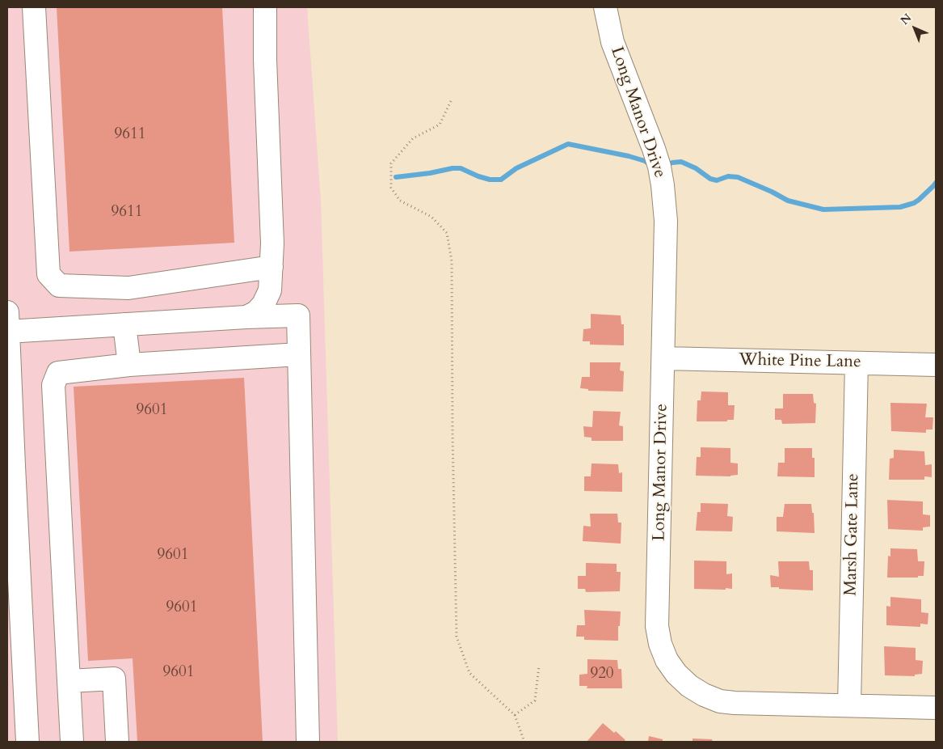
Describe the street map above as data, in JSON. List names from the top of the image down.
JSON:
{
  "streets": {
    "street": ["Long Manor Drive", "White Pine Lane", "Marsh Gate Lane"]
  },
  "crossings": [
    ["Long Manor Drive", "White Pine Lane"],
    ["Long Manor Drive", "Marsh Gate Lane"],
    ["White Pine Lane", "Marsh Gate Lane"]
  ],
  "house_numbers": [
    "9611",
    "9611",
    "9601",
    "9601",
    "9601",
    "9601",
    "920"
  ],
  "north": "top left"
}
